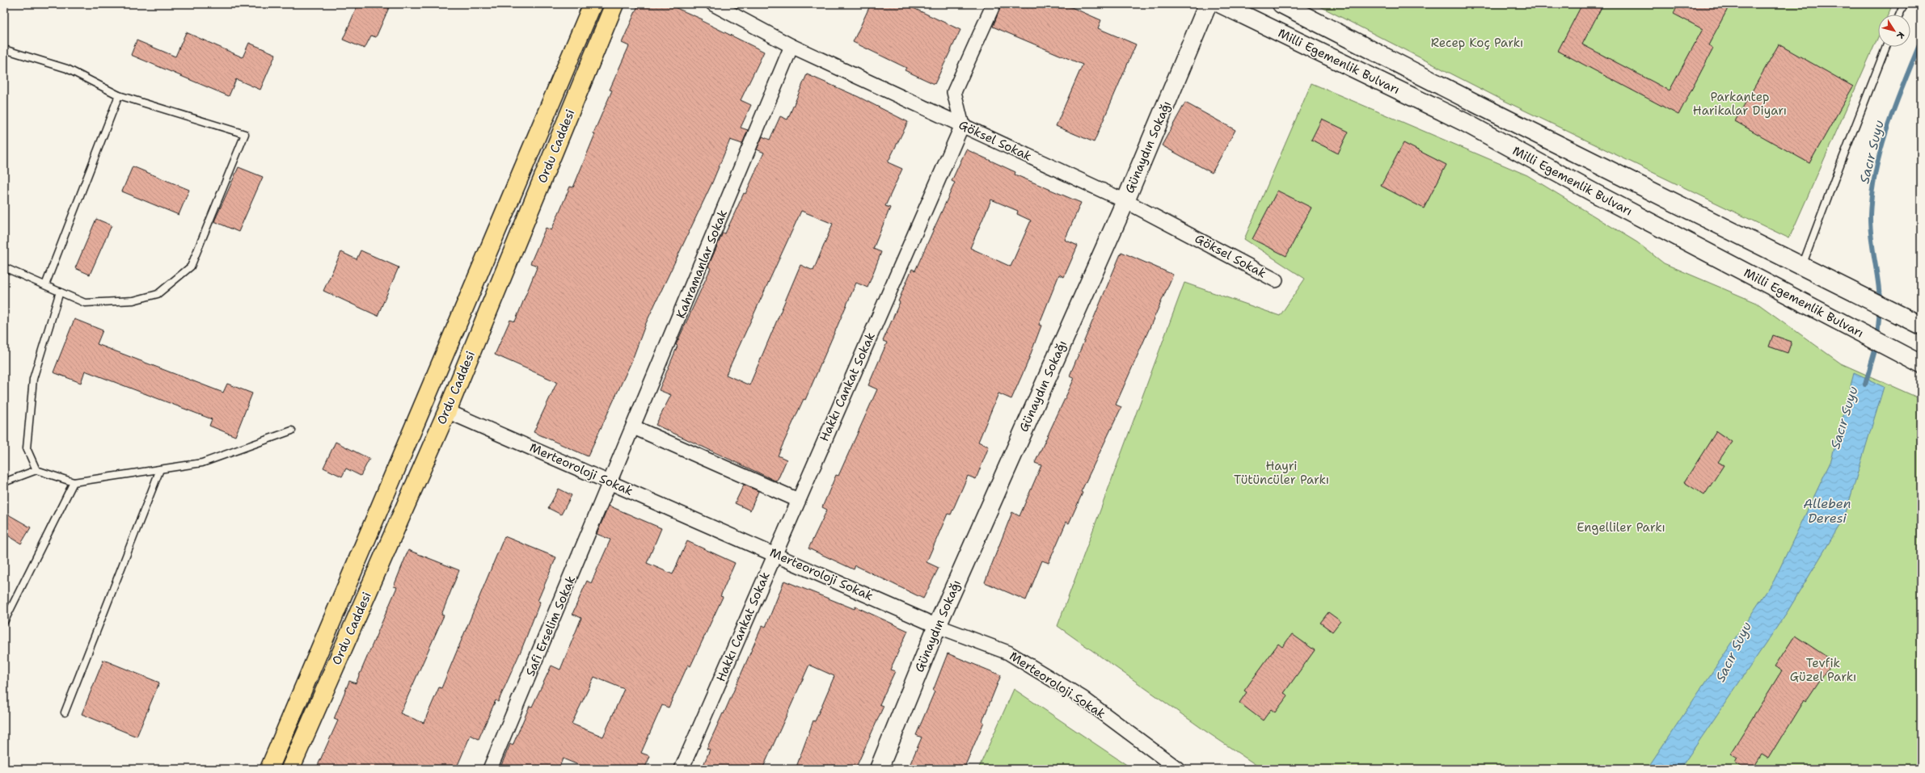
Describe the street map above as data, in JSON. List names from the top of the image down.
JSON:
{
  "streets": {
    "main road": ["Milli Egemenlik Bulvarı", "Ordu Caddesi", "Günaydın Sokağı"],
    "street": [
      "Göksel Sokak",
      "Kahramanlar Sokak",
      "Hakkı Cankat Sokak",
      "Merteoroloji Sokak",
      "Safi Erselim Sokak"
    ]
  },
  "crossings": [
    ["Göksel Sokak", "Günaydın Sokağı"],
    ["Göksel Sokak", "Kahramanlar Sokak"],
    ["Göksel Sokak", "Hakkı Cankat Sokak"],
    ["Ordu Caddesi", "Merteoroloji Sokak"],
    ["Günaydın Sokağı", "Merteoroloji Sokak"],
    ["Kahramanlar Sokak", "Merteoroloji Sokak"],
    ["Kahramanlar Sokak", "Safi Erselim Sokak"],
    ["Hakkı Cankat Sokak", "Merteoroloji Sokak"],
    ["Merteoroloji Sokak", "Safi Erselim Sokak"]
  ],
  "water": ["Sacır Suyu", "Alleben Deresi"],
  "parks": [
    "Recep Koç Parkı",
    "Parkantep Harikalar Diyarı",
    "Hayri Tütüncüler Parkı",
    "Engelliler Parkı",
    "Tevfik Güzel Parkı"
  ],
  "north": "bottom right"
}
